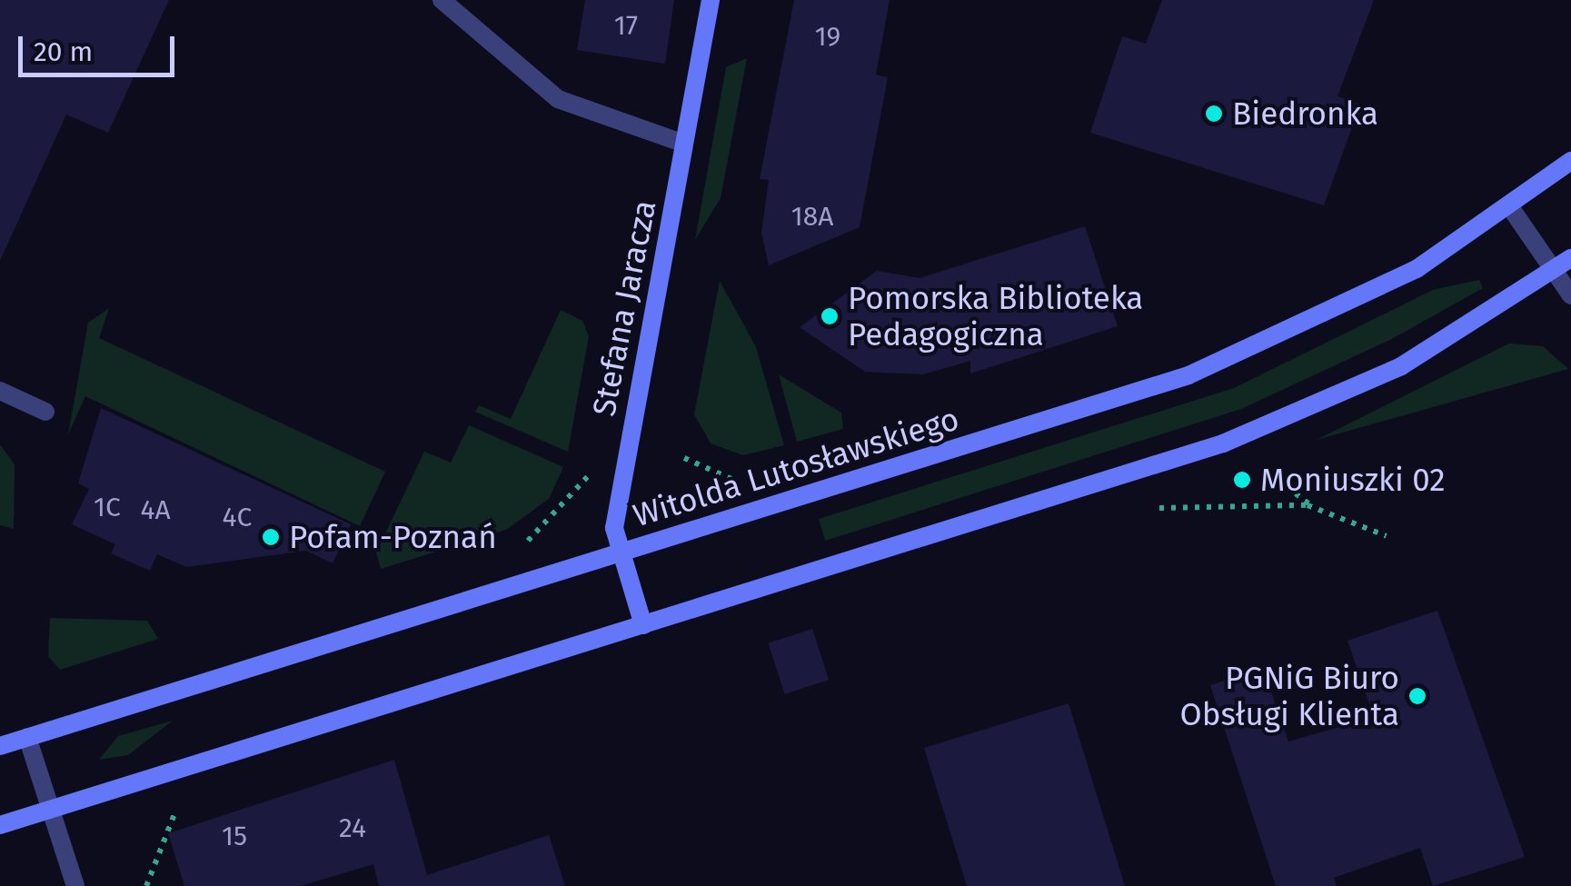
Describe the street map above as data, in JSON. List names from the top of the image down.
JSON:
{
  "streets": {
    "main road": ["Stefana Jaracza", "Witolda Lutosławskiego"]
  },
  "crossings": [
    ["Stefana Jaracza", "Witolda Lutosławskiego"]
  ],
  "places": [
    "Biedronka",
    "Pomorska Biblioteka Pedagogiczna",
    "Moniuszki 02",
    "Pofam-Poznań",
    "PGNiG Biuro Obsługi Klienta"
  ],
  "house_numbers": [
    "17",
    "19",
    "18A",
    "1C",
    "4A",
    "4C",
    "24",
    "15"
  ],
  "scale_bar": "20 m"
}
